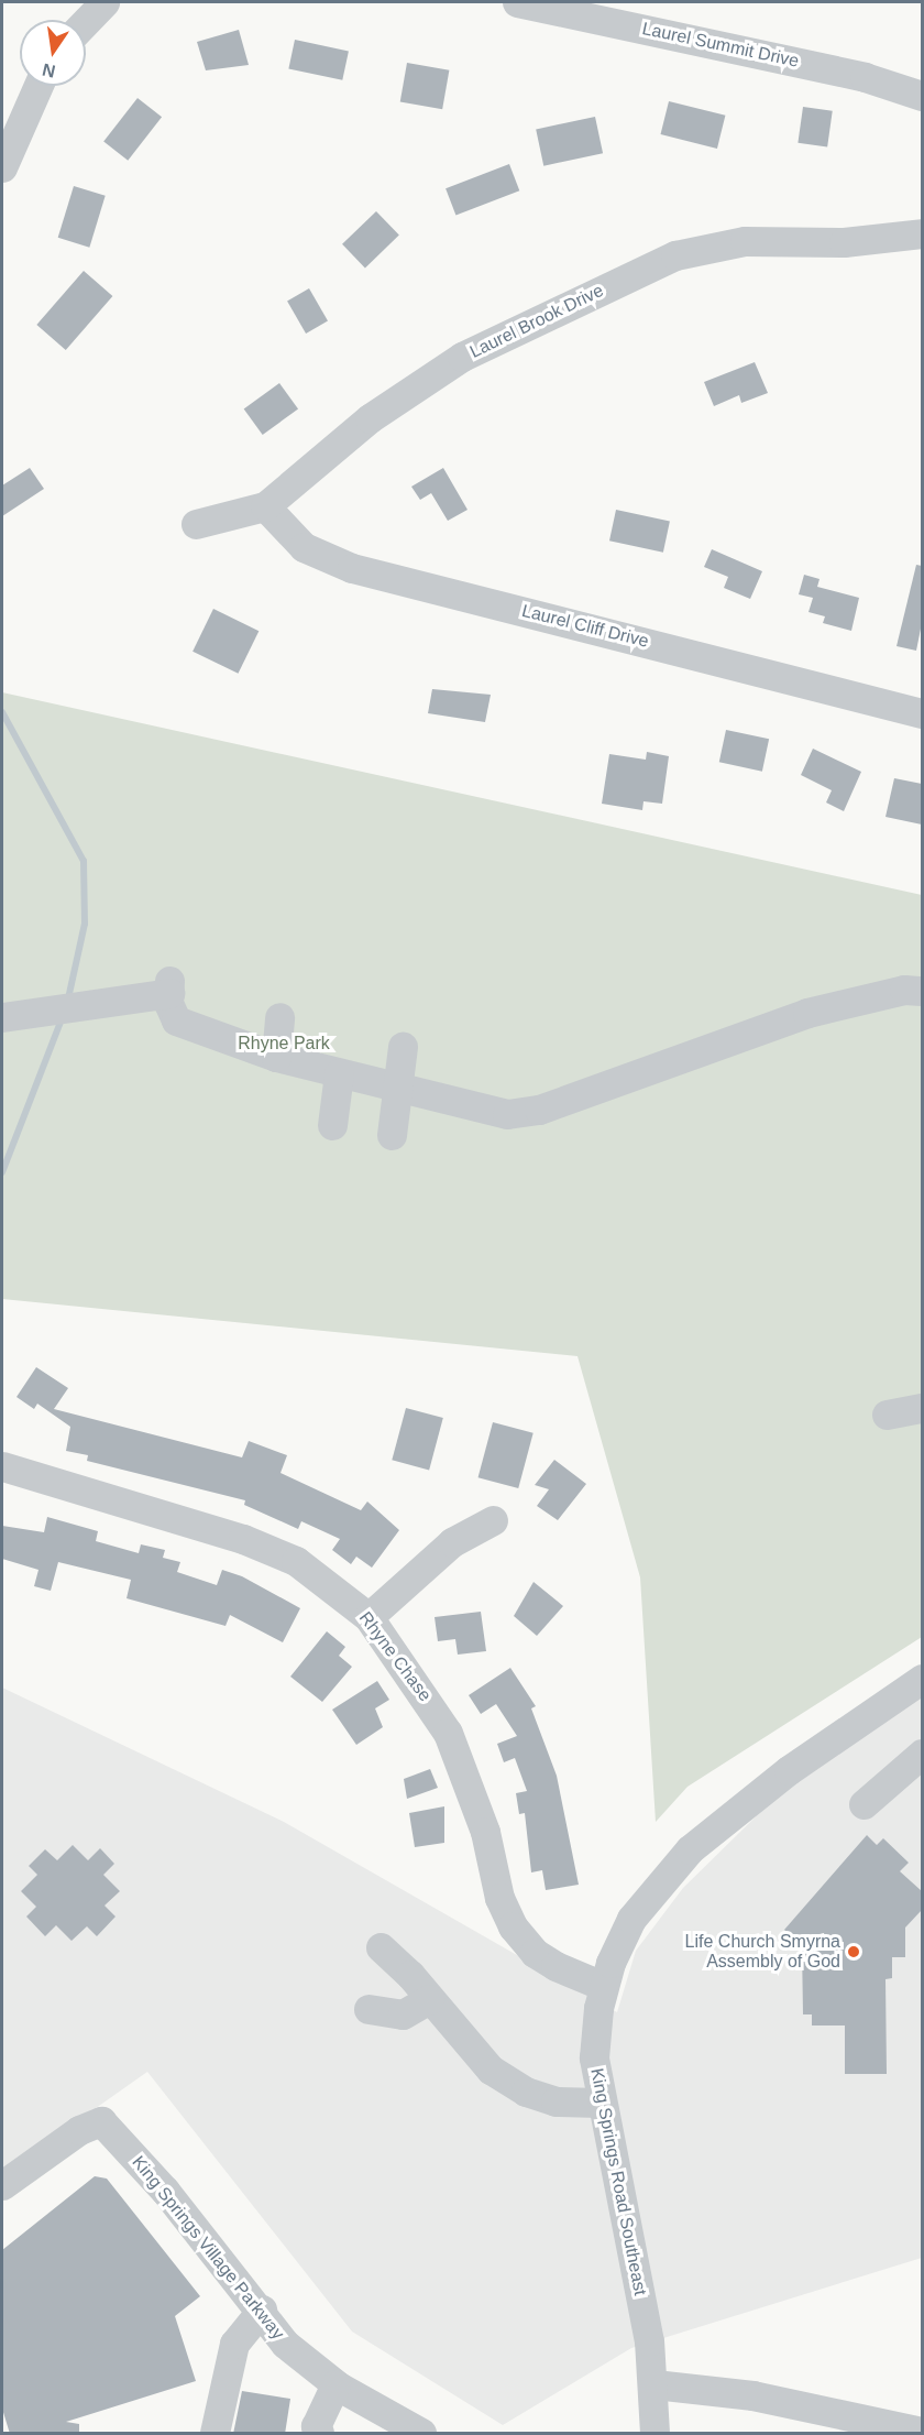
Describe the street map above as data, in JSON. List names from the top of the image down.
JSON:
{
  "streets": {
    "street": [
      "Laurel Summit Drive",
      "Laurel Brook Drive",
      "Laurel Cliff Drive",
      "Rhyne Chase",
      "King Springs Road Southeast",
      "King Springs Village Parkway"
    ]
  },
  "crossings": [
    ["Laurel Brook Drive", "Laurel Cliff Drive"],
    ["Rhyne Chase", "King Springs Road Southeast"]
  ],
  "parks": ["Rhyne Park"],
  "places": ["Life Church Smyrna Assembly of God"],
  "north": "bottom"
}
